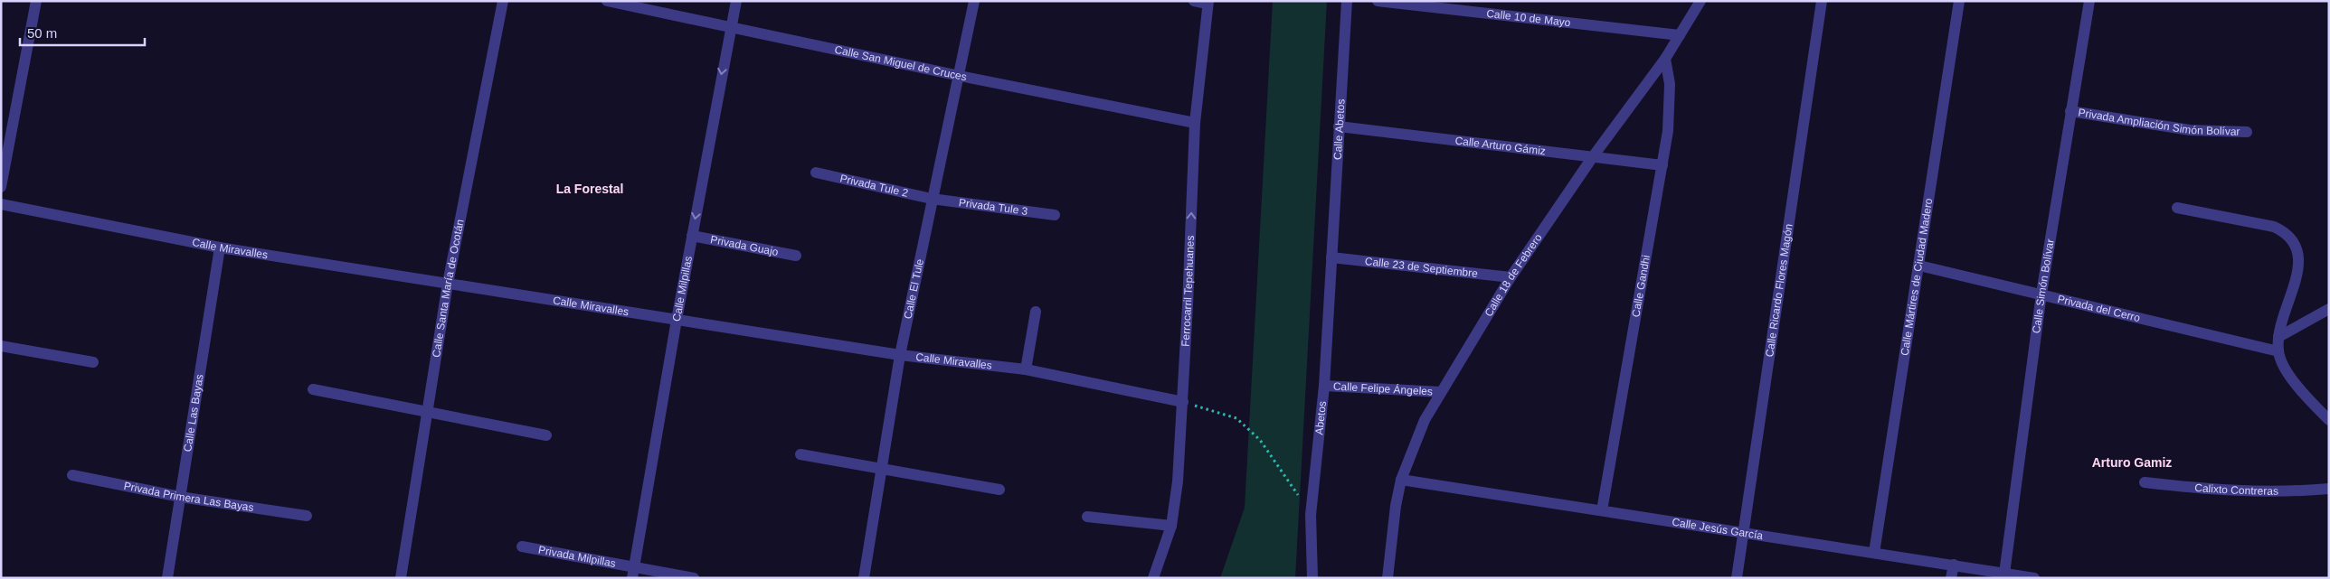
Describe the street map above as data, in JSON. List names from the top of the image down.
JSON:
{
  "streets": {
    "street": [
      "Calle 10 de Mayo",
      "Calle San Miguel de Cruces",
      "Privada Ampliación Simón Bolívar",
      "Calle Abetos",
      "Calle Arturo Gámiz",
      "Privada Tule 2",
      "Privada Tule 3",
      "Privada Guajo",
      "Calle Miravalles",
      "Calle 23 de Septiembre",
      "Calle 18 de Febrero",
      "Calle Mártires de Ciudad Madero",
      "Calle Gandhi",
      "Calle Simón Bolívar",
      "Calle El Tule",
      "Calle Santa María de Ocotán",
      "Calle Milpillas",
      "Calle Ricardo Flores Magón",
      "Ferrocarril Tepehuanes",
      "Privada del Cerro",
      "Calle Felipe Ángeles",
      "Calle Las Bayas",
      "Abetos",
      "Calixto Contreras",
      "Privada Primera Las Bayas",
      "Calle Jesús García",
      "Privada Milpillas"
    ]
  },
  "crossings": [
    ["Calle 10 de Mayo", "Calle 18 de Febrero"],
    ["Calle San Miguel de Cruces", "Calle El Tule"],
    ["Calle San Miguel de Cruces", "Calle Milpillas"],
    ["Calle San Miguel de Cruces", "Ferrocarril Tepehuanes"],
    ["Privada Ampliación Simón Bolívar", "Calle Simón Bolívar"],
    ["Calle Abetos", "Calle Arturo Gámiz"],
    ["Calle Abetos", "Calle 23 de Septiembre"],
    ["Calle Abetos", "Abetos"],
    ["Calle Arturo Gámiz", "Calle 18 de Febrero"],
    ["Calle Arturo Gámiz", "Calle Gandhi"],
    ["Privada Tule 2", "Privada Tule 3"],
    ["Privada Tule 2", "Calle El Tule"],
    ["Privada Tule 3", "Calle El Tule"],
    ["Privada Guajo", "Calle Milpillas"],
    ["Calle Miravalles", "Calle El Tule"],
    ["Calle Miravalles", "Calle Santa María de Ocotán"],
    ["Calle Miravalles", "Calle Milpillas"],
    ["Calle Miravalles", "Ferrocarril Tepehuanes"],
    ["Calle Miravalles", "Calle Las Bayas"],
    ["Calle 23 de Septiembre", "Calle 18 de Febrero"],
    ["Calle 23 de Septiembre", "Abetos"],
    ["Calle 18 de Febrero", "Calle Gandhi"],
    ["Calle 18 de Febrero", "Calle Felipe Ángeles"],
    ["Calle 18 de Febrero", "Calle Jesús García"],
    ["Calle Mártires de Ciudad Madero", "Privada del Cerro"],
    ["Calle Mártires de Ciudad Madero", "Calle Jesús García"],
    ["Calle Gandhi", "Calle Jesús García"],
    ["Calle Simón Bolívar", "Privada del Cerro"],
    ["Calle Simón Bolívar", "Calle Jesús García"],
    ["Calle Milpillas", "Privada Milpillas"],
    ["Calle Ricardo Flores Magón", "Calle Jesús García"],
    ["Calle Felipe Ángeles", "Abetos"],
    ["Calle Las Bayas", "Privada Primera Las Bayas"]
  ],
  "one_way": ["Calle Milpillas", "Ferrocarril Tepehuanes"],
  "districts": ["La Forestal", "Arturo Gamiz"],
  "scale_bar": "50 m"
}
